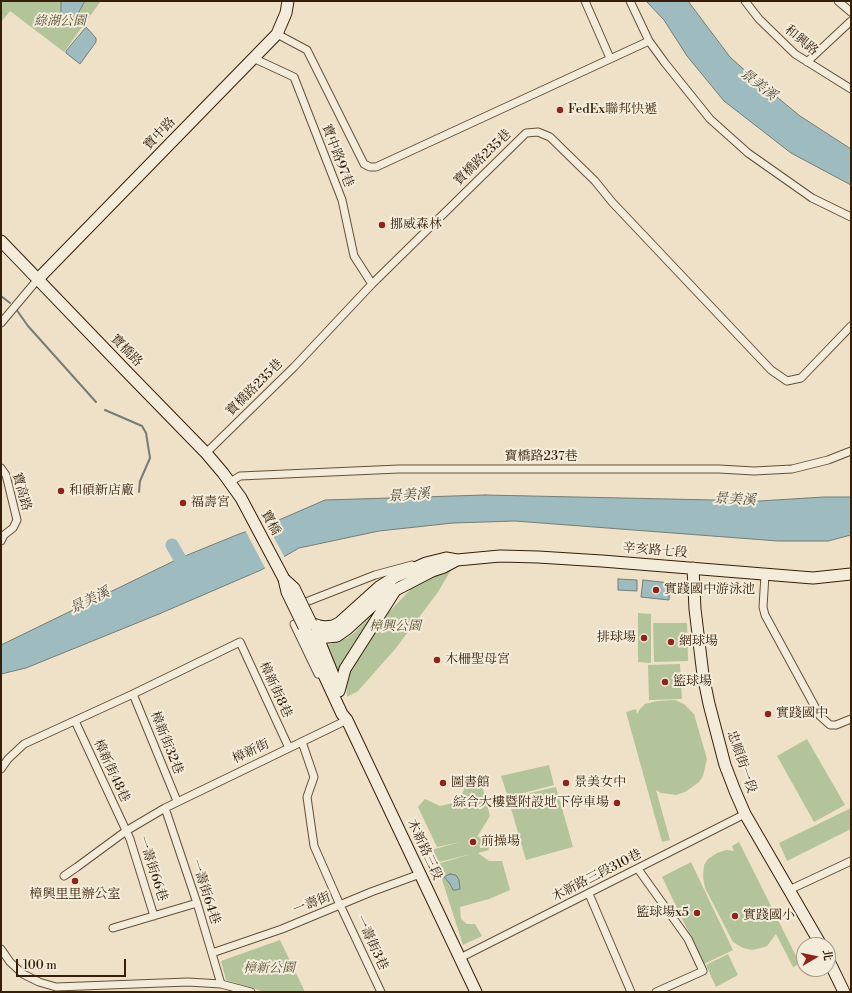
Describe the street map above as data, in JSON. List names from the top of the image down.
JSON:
{
  "streets": {
    "main road": [
      "寶中路",
      "寶橋路",
      "寶橋",
      "辛亥路七段",
      "忠順街一段",
      "木新路三段"
    ],
    "street": [
      "和興路",
      "寶中路97巷",
      "寶橋路235巷",
      "寶橋路237巷",
      "寶高路",
      "樟新街8巷",
      "樟新街32巷",
      "樟新街",
      "樟新街48巷",
      "一壽街66巷",
      "木新路三段310巷",
      "一壽街64巷",
      "一壽街",
      "一壽街3巷"
    ]
  },
  "crossings": [
    ["寶中路", "寶中路97巷"],
    ["寶中路", "寶橋路"],
    ["寶中路97巷", "寶橋路235巷"],
    ["寶橋路235巷", "寶橋路"],
    ["寶橋路", "寶橋路237巷"],
    ["寶橋路", "寶橋"],
    ["寶橋路237巷", "寶橋"],
    ["寶橋", "辛亥路七段"],
    ["寶橋", "木新路三段"],
    ["辛亥路七段", "忠順街一段"],
    ["辛亥路七段", "木新路三段"],
    ["樟新街8巷", "樟新街32巷"],
    ["樟新街8巷", "樟新街"],
    ["樟新街32巷", "樟新街"],
    ["樟新街", "樟新街48巷"],
    ["樟新街", "木新路三段"],
    ["樟新街", "一壽街66巷"],
    ["樟新街", "一壽街64巷"],
    ["樟新街", "一壽街3巷"],
    ["忠順街一段", "木新路三段310巷"],
    ["樟新街48巷", "一壽街66巷"],
    ["木新路三段", "木新路三段310巷"],
    ["木新路三段", "一壽街"],
    ["一壽街64巷", "一壽街"],
    ["一壽街", "一壽街3巷"]
  ],
  "water": ["景美溪"],
  "parks": ["綠湖公園", "樟興公園", "樟新公園"],
  "places": [
    "FedEx聯邦快遞",
    "挪威森林",
    "和碩新店廠",
    "福壽宮",
    "實踐國中游泳池",
    "排球場",
    "網球場",
    "木柵聖母宮",
    "籃球場",
    "實踐國中",
    "圖書館",
    "景美女中",
    "綜合大樓暨附設地下停車場",
    "前操場",
    "樟興里里辦公室",
    "籃球場x5",
    "實踐國小"
  ],
  "scale_bar": "100 m",
  "north": "right"
}
